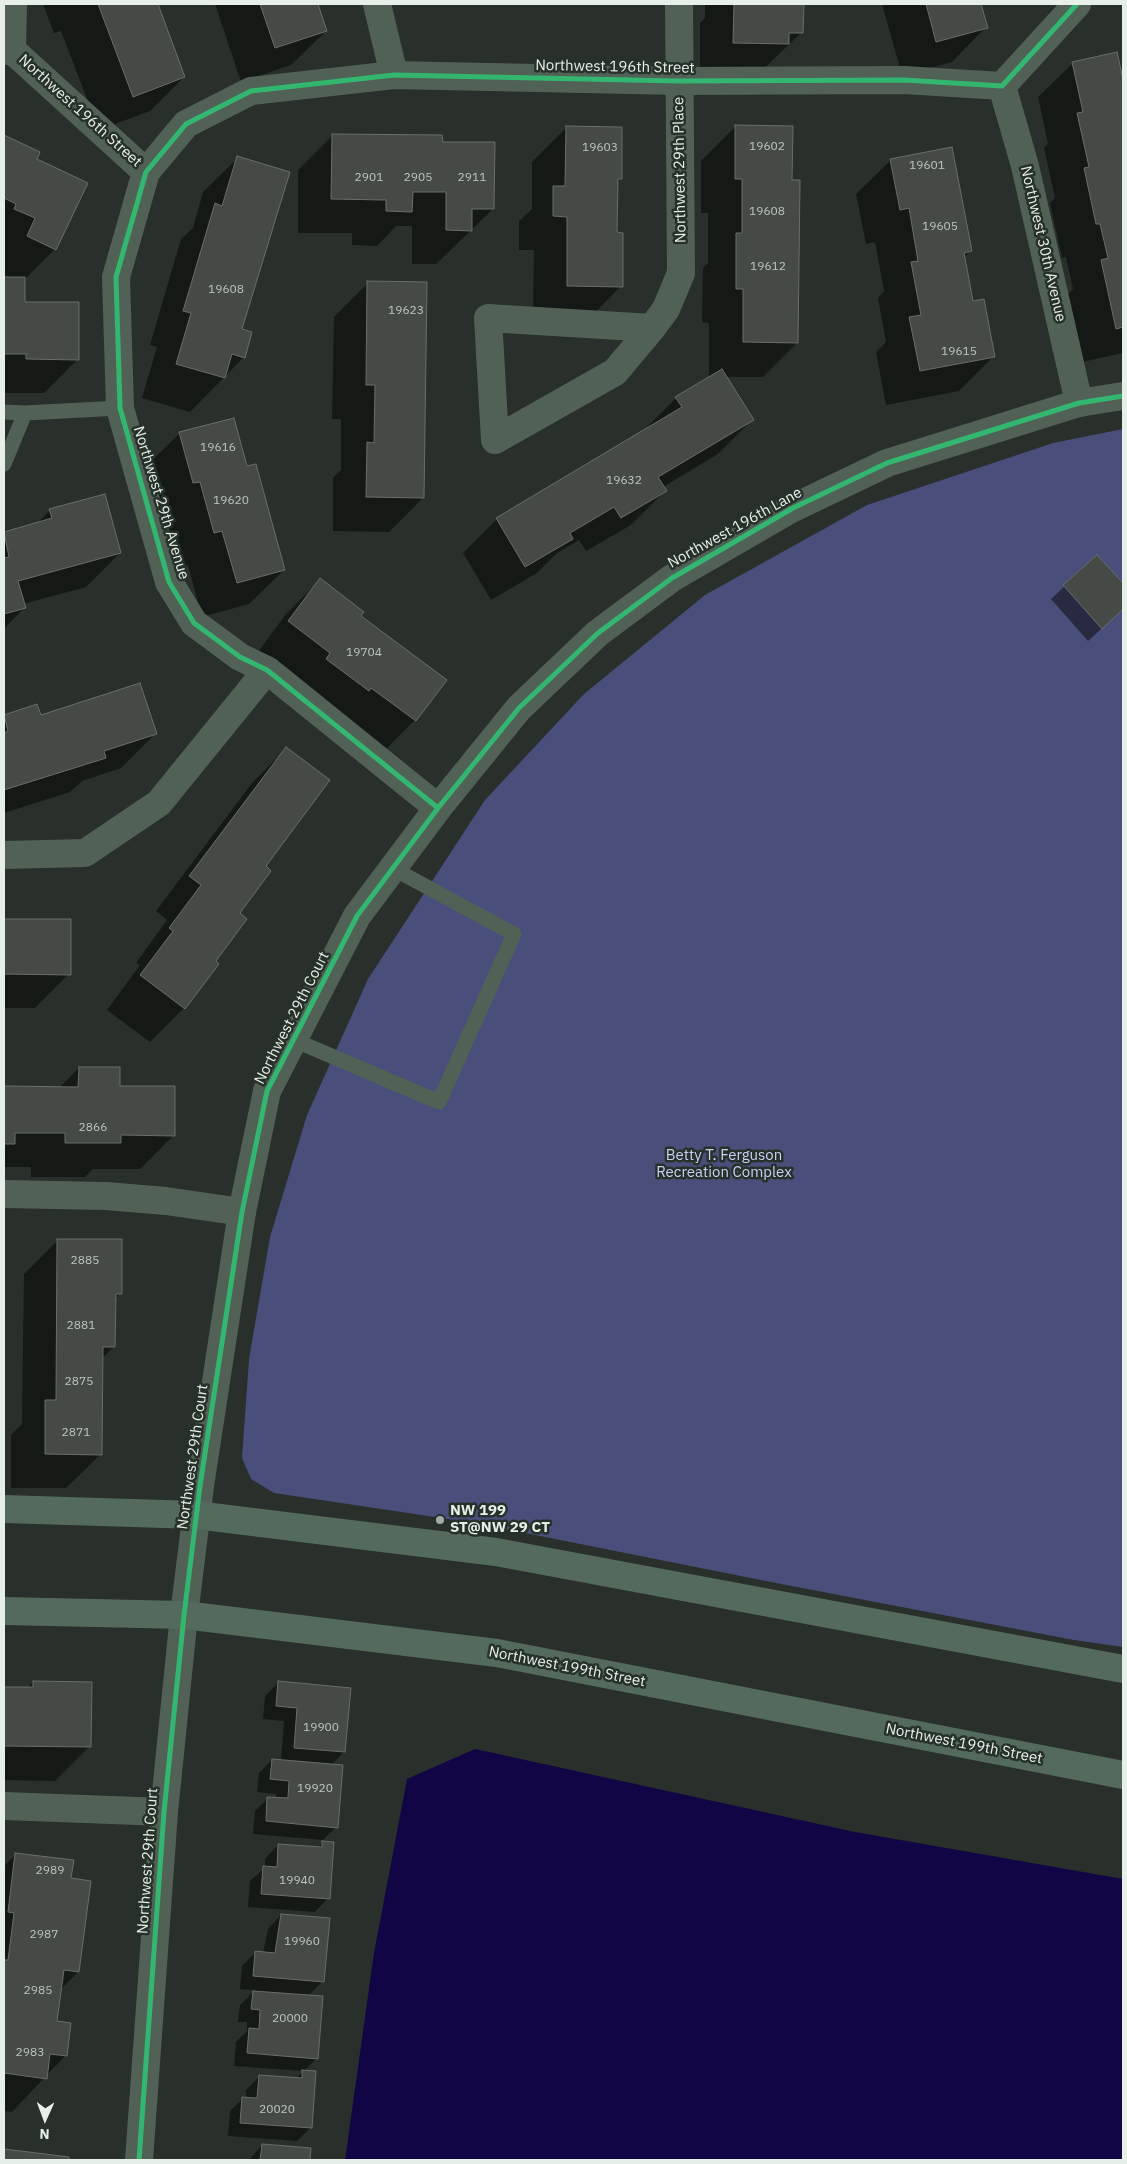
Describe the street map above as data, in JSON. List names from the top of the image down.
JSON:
{
  "streets": {
    "main road": ["Northwest 199th Street"],
    "street": [
      "Northwest 196th Street",
      "Northwest 29th Place",
      "Northwest 30th Avenue",
      "Northwest 29th Avenue",
      "Northwest 196th Lane",
      "Northwest 29th Court"
    ]
  },
  "crossings": [
    ["Northwest 196th Street", "Northwest 29th Place"],
    ["Northwest 196th Street", "Northwest 30th Avenue"],
    ["Northwest 196th Street", "Northwest 29th Avenue"],
    ["Northwest 30th Avenue", "Northwest 196th Lane"],
    ["Northwest 29th Avenue", "Northwest 196th Lane"],
    ["Northwest 29th Avenue", "Northwest 29th Court"],
    ["Northwest 196th Lane", "Northwest 29th Court"],
    ["Northwest 29th Court", "Northwest 199th Street"]
  ],
  "parks": ["Betty T. Ferguson Recreation Complex"],
  "places": ["NW 199 ST@NW 29 CT"],
  "house_numbers": [
    "19602",
    "19603",
    "19601",
    "2901",
    "2905",
    "2911",
    "19608",
    "19605",
    "19612",
    "19608",
    "19623",
    "19615",
    "19616",
    "19632",
    "19620",
    "19704",
    "2866",
    "2885",
    "2881",
    "2875",
    "2871",
    "19900",
    "19920",
    "2989",
    "19940",
    "2987",
    "19960",
    "2985",
    "20000",
    "2983",
    "20020"
  ],
  "north": "bottom"
}
